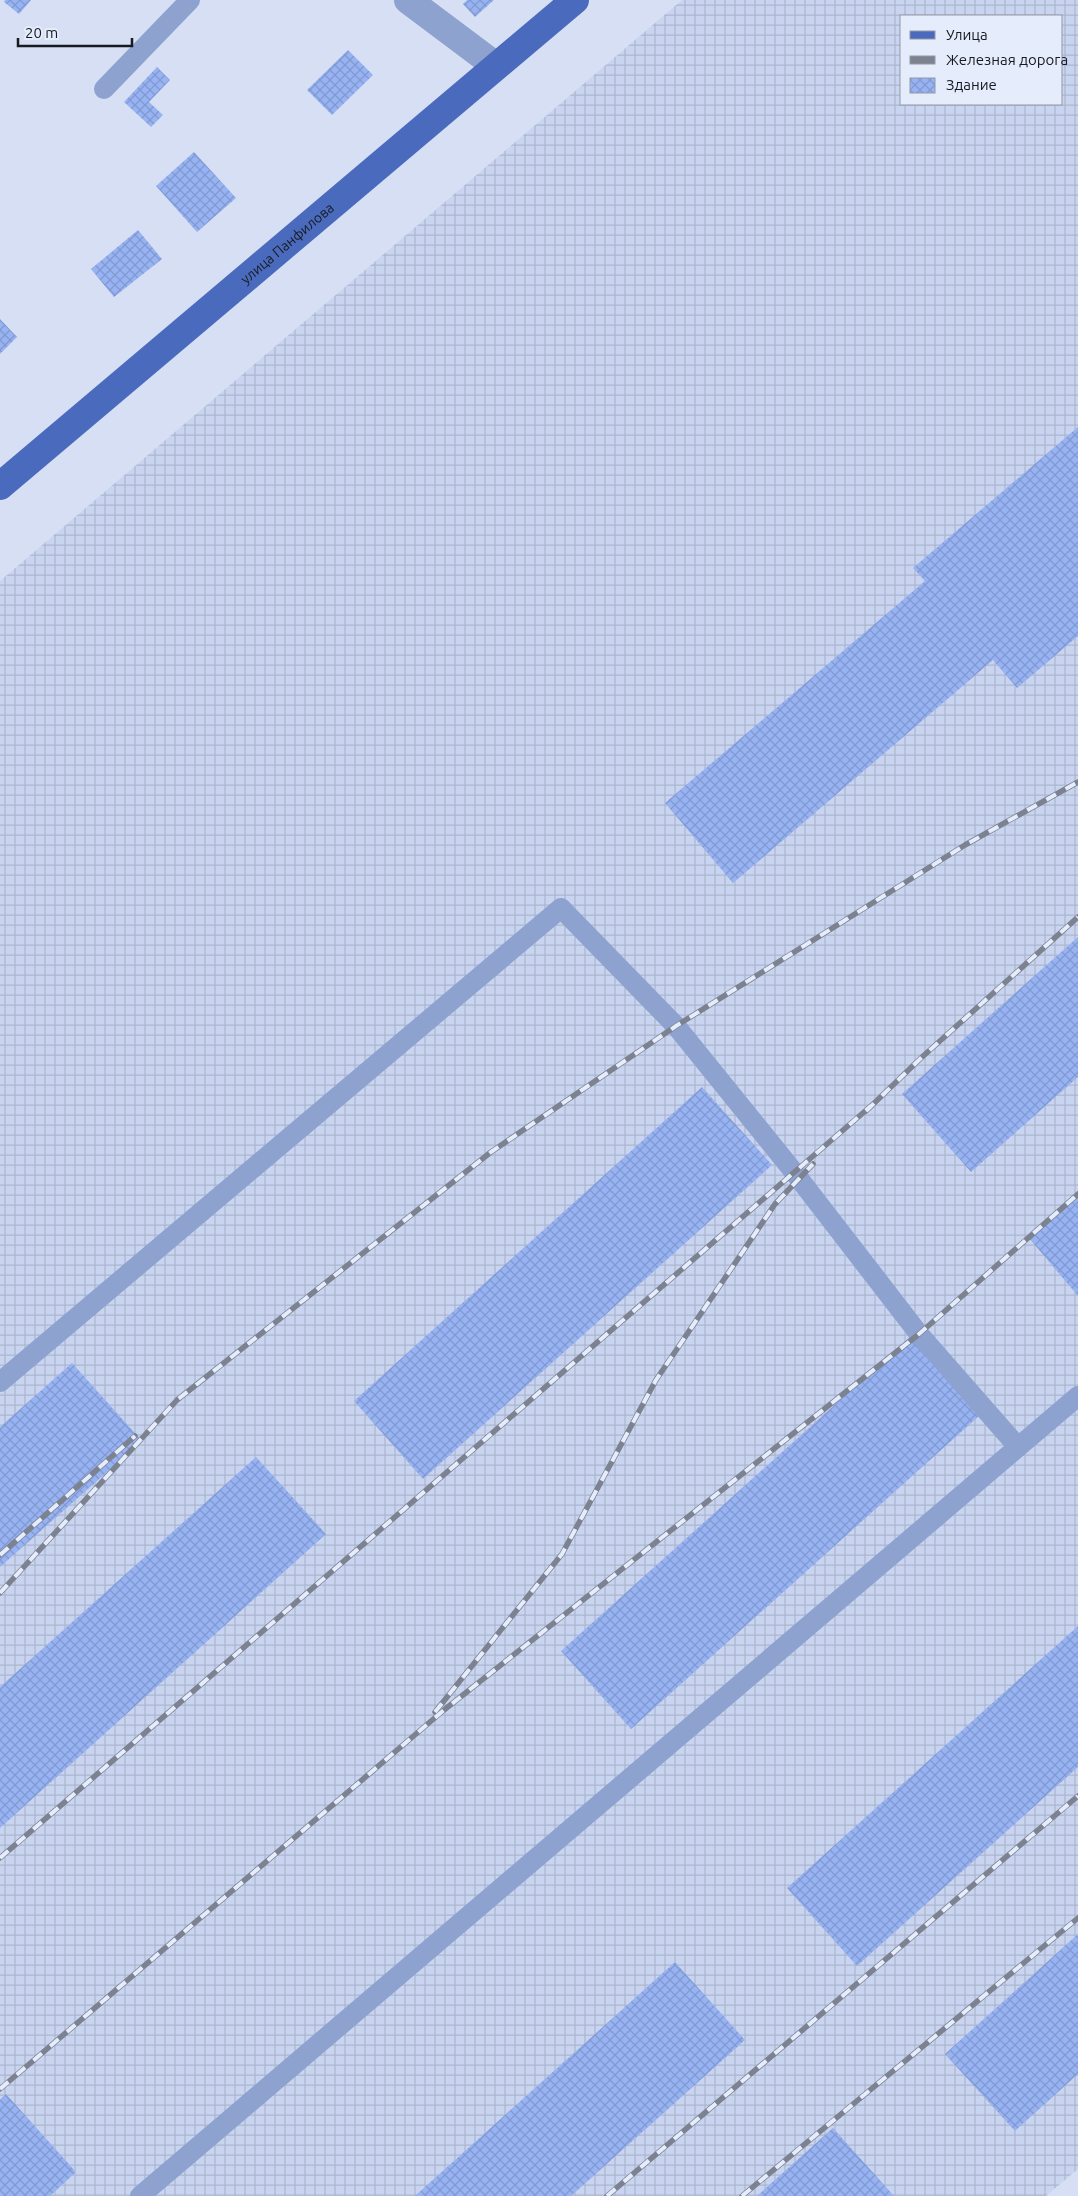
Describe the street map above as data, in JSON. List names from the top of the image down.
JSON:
{
  "streets": {
    "main road": ["улица Панфилова"]
  },
  "legend": ["Улица", "Железная дорога", "Здание"],
  "scale_bar": "20 m"
}
